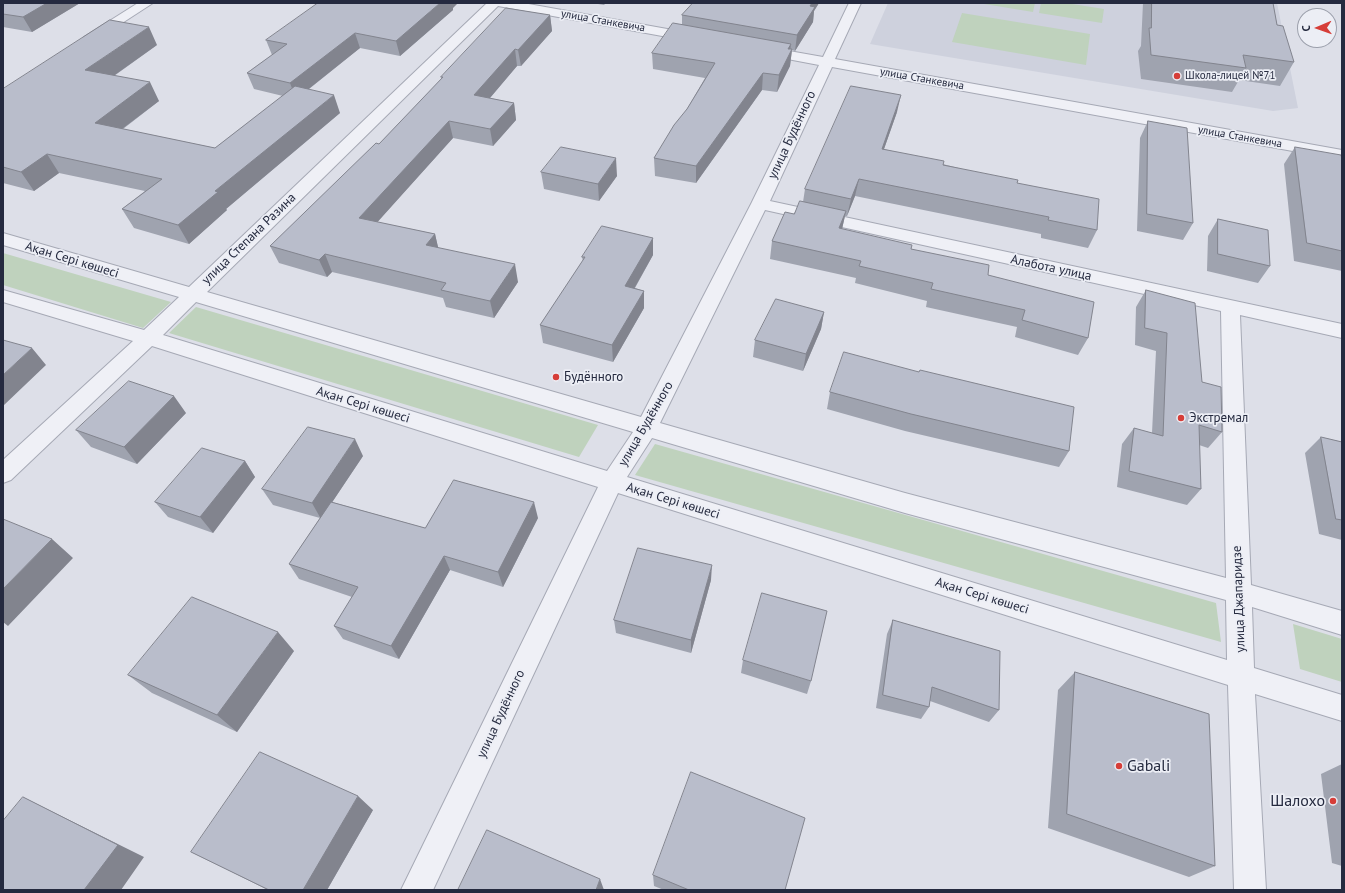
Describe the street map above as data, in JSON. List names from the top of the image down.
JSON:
{
  "streets": {
    "street": [
      "улица Станкевича",
      "улица Будённого",
      "улица Степана Разина",
      "Ақан Сері көшесі",
      "Алабота улица",
      "улица Джапаридзе"
    ]
  },
  "crossings": [
    ["улица Станкевича", "улица Будённого"],
    ["улица Будённого", "Ақан Сері көшесі"],
    ["улица Будённого", "Алабота улица"],
    ["улица Степана Разина", "Ақан Сері көшесі"],
    ["Ақан Сері көшесі", "улица Джапаридзе"],
    ["Алабота улица", "улица Джапаридзе"]
  ],
  "places": [
    "Школа-лицей №71",
    "Будённого",
    "Экстремал",
    "Gabali",
    "Шалохо"
  ],
  "north": "left"
}
